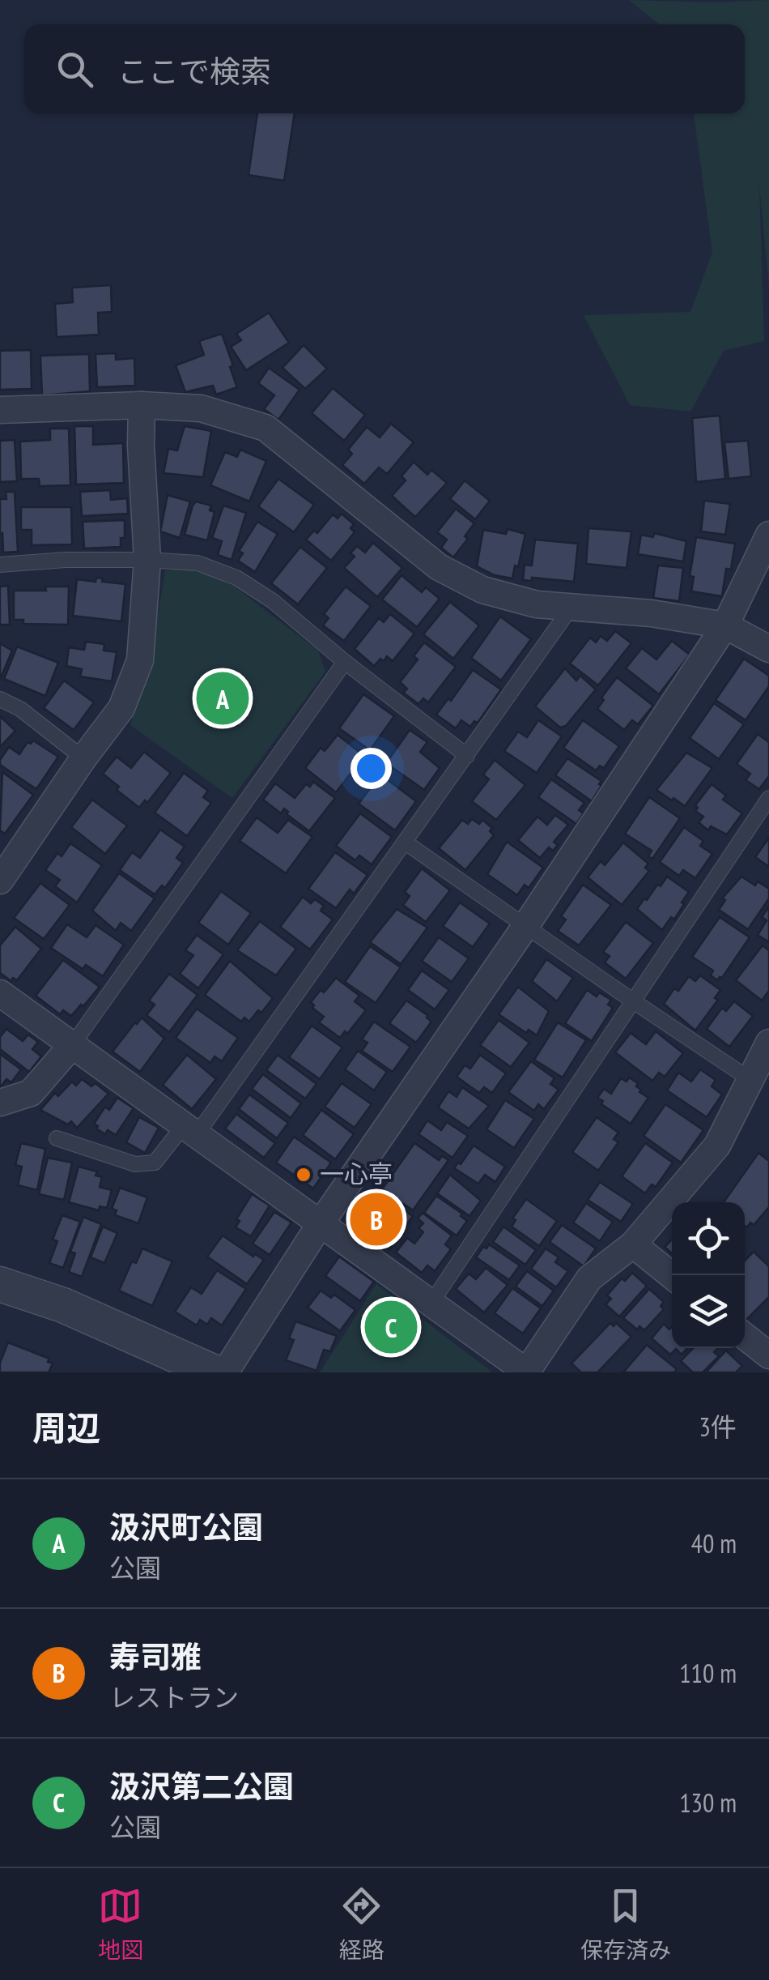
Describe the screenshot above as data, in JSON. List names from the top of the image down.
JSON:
{
  "places": ["一心亭"],
  "page": {
    "search": "ここで検索",
    "pins": ["A", "B", "C"],
    "heading": ["周辺", "3件"],
    "list": [
      {
        "mark": "A",
        "name": "汲沢町公園",
        "note": "公園",
        "value": "40 m"
      },
      {
        "mark": "B",
        "name": "寿司雅",
        "note": "レストラン",
        "value": "110 m"
      },
      {
        "mark": "C",
        "name": "汲沢第二公園",
        "note": "公園",
        "value": "130 m"
      }
    ],
    "nav": ["地図", "経路", "保存済み"]
  }
}
